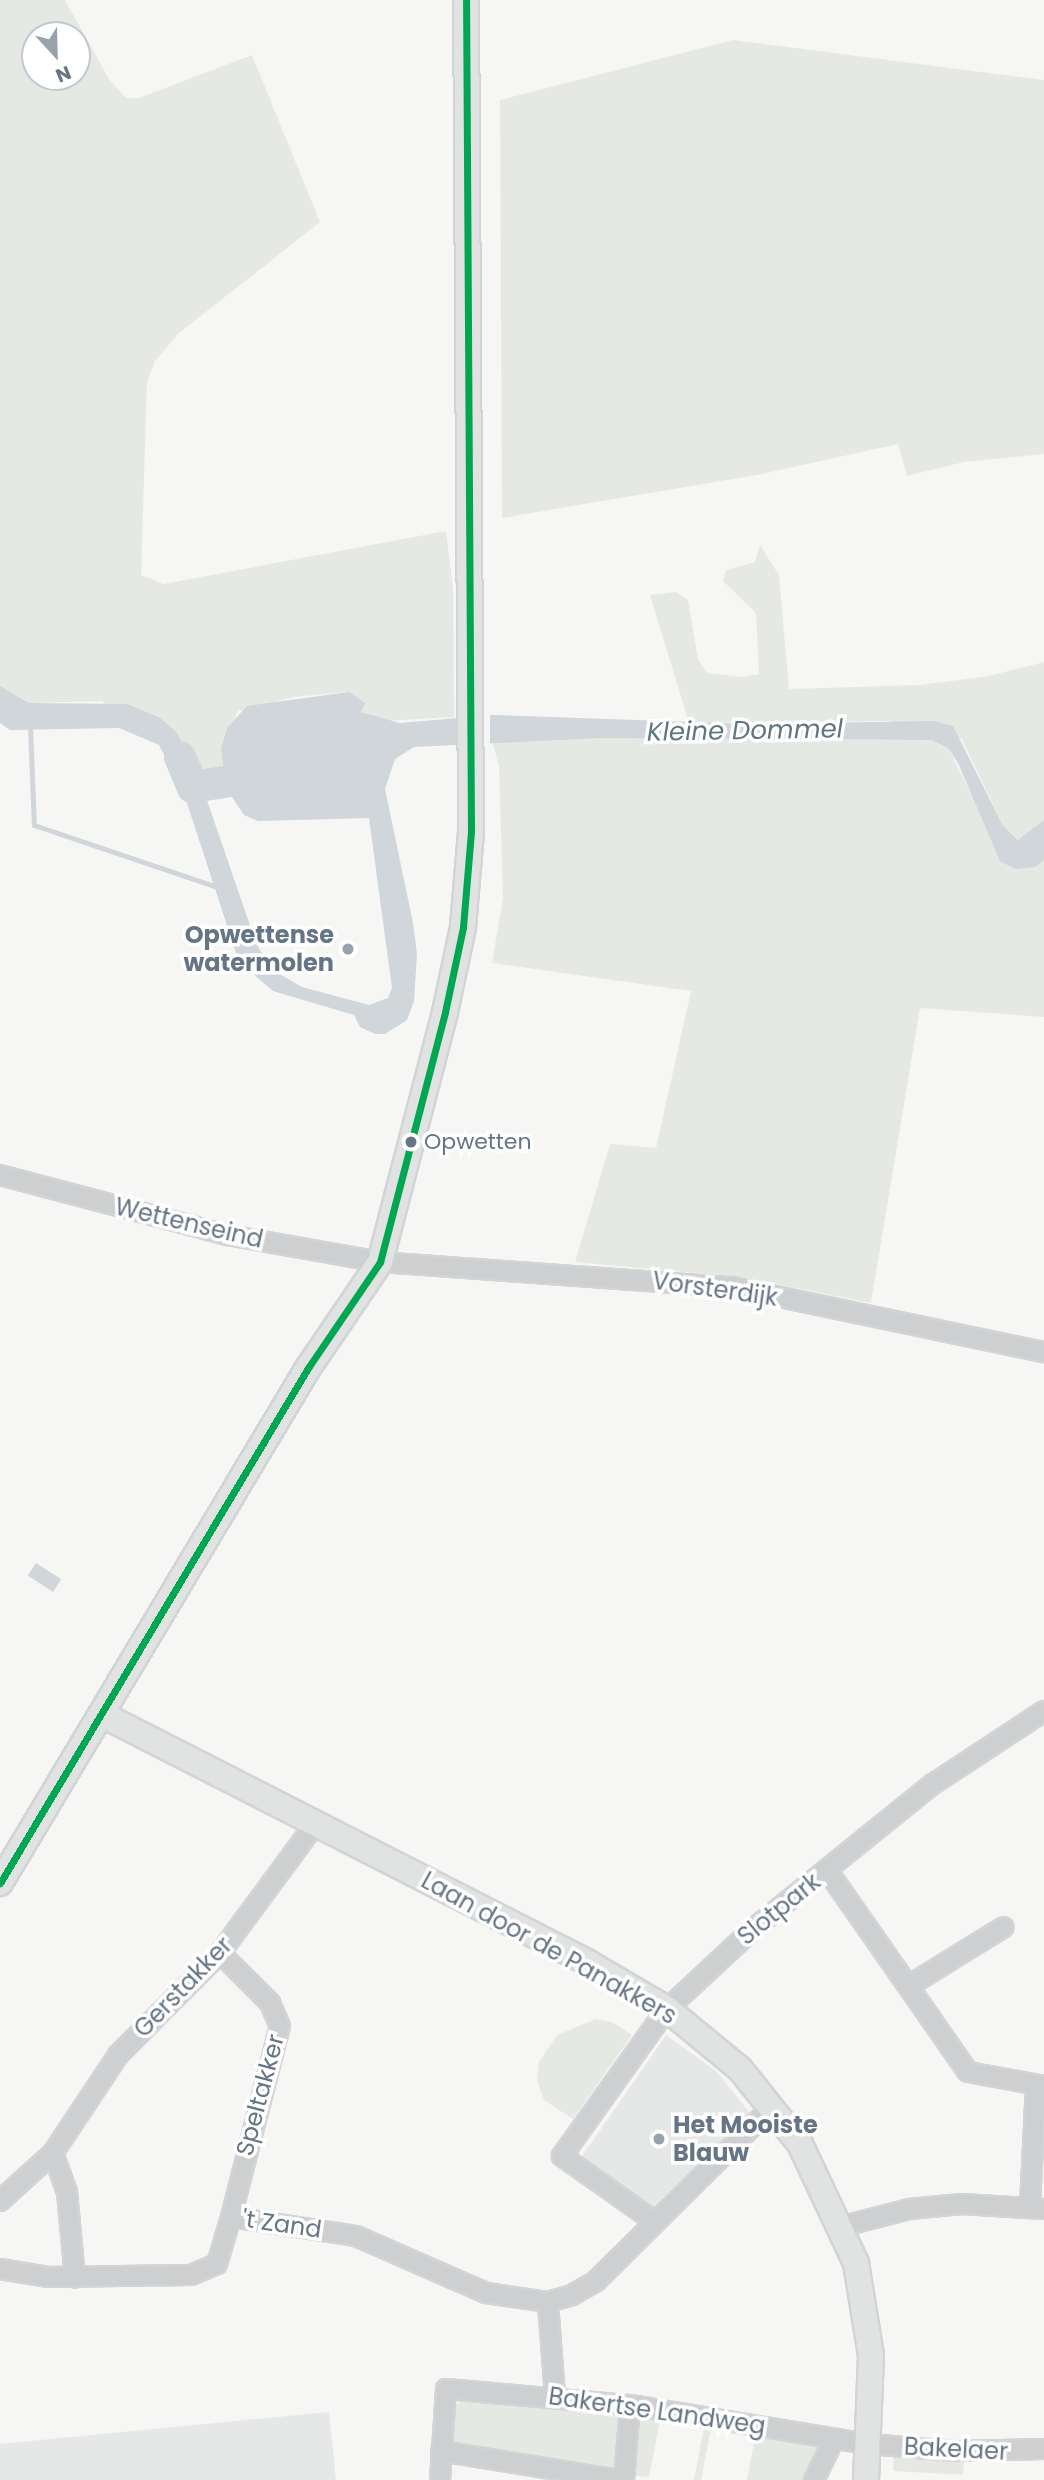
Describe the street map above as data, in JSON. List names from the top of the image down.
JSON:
{
  "streets": {
    "street": [
      "Wettenseind",
      "Vorsterdijk",
      "Slotpark",
      "Laan door de Panakkers",
      "Gerstakker",
      "Speltakker",
      "'t Zand",
      "Bakertse Landweg",
      "Bakelaer"
    ]
  },
  "crossings": [
    ["Wettenseind", "Vorsterdijk"],
    ["Slotpark", "Laan door de Panakkers"],
    ["Laan door de Panakkers", "Gerstakker"],
    ["Laan door de Panakkers", "Bakertse Landweg"],
    ["Laan door de Panakkers", "Bakelaer"],
    ["Gerstakker", "Speltakker"],
    ["Speltakker", "'t Zand"],
    ["Bakertse Landweg", "Bakelaer"]
  ],
  "water": ["Kleine Dommel"],
  "places": ["Opwettense watermolen", "Opwetten", "Het Mooiste Blauw"],
  "north": "bottom"
}
